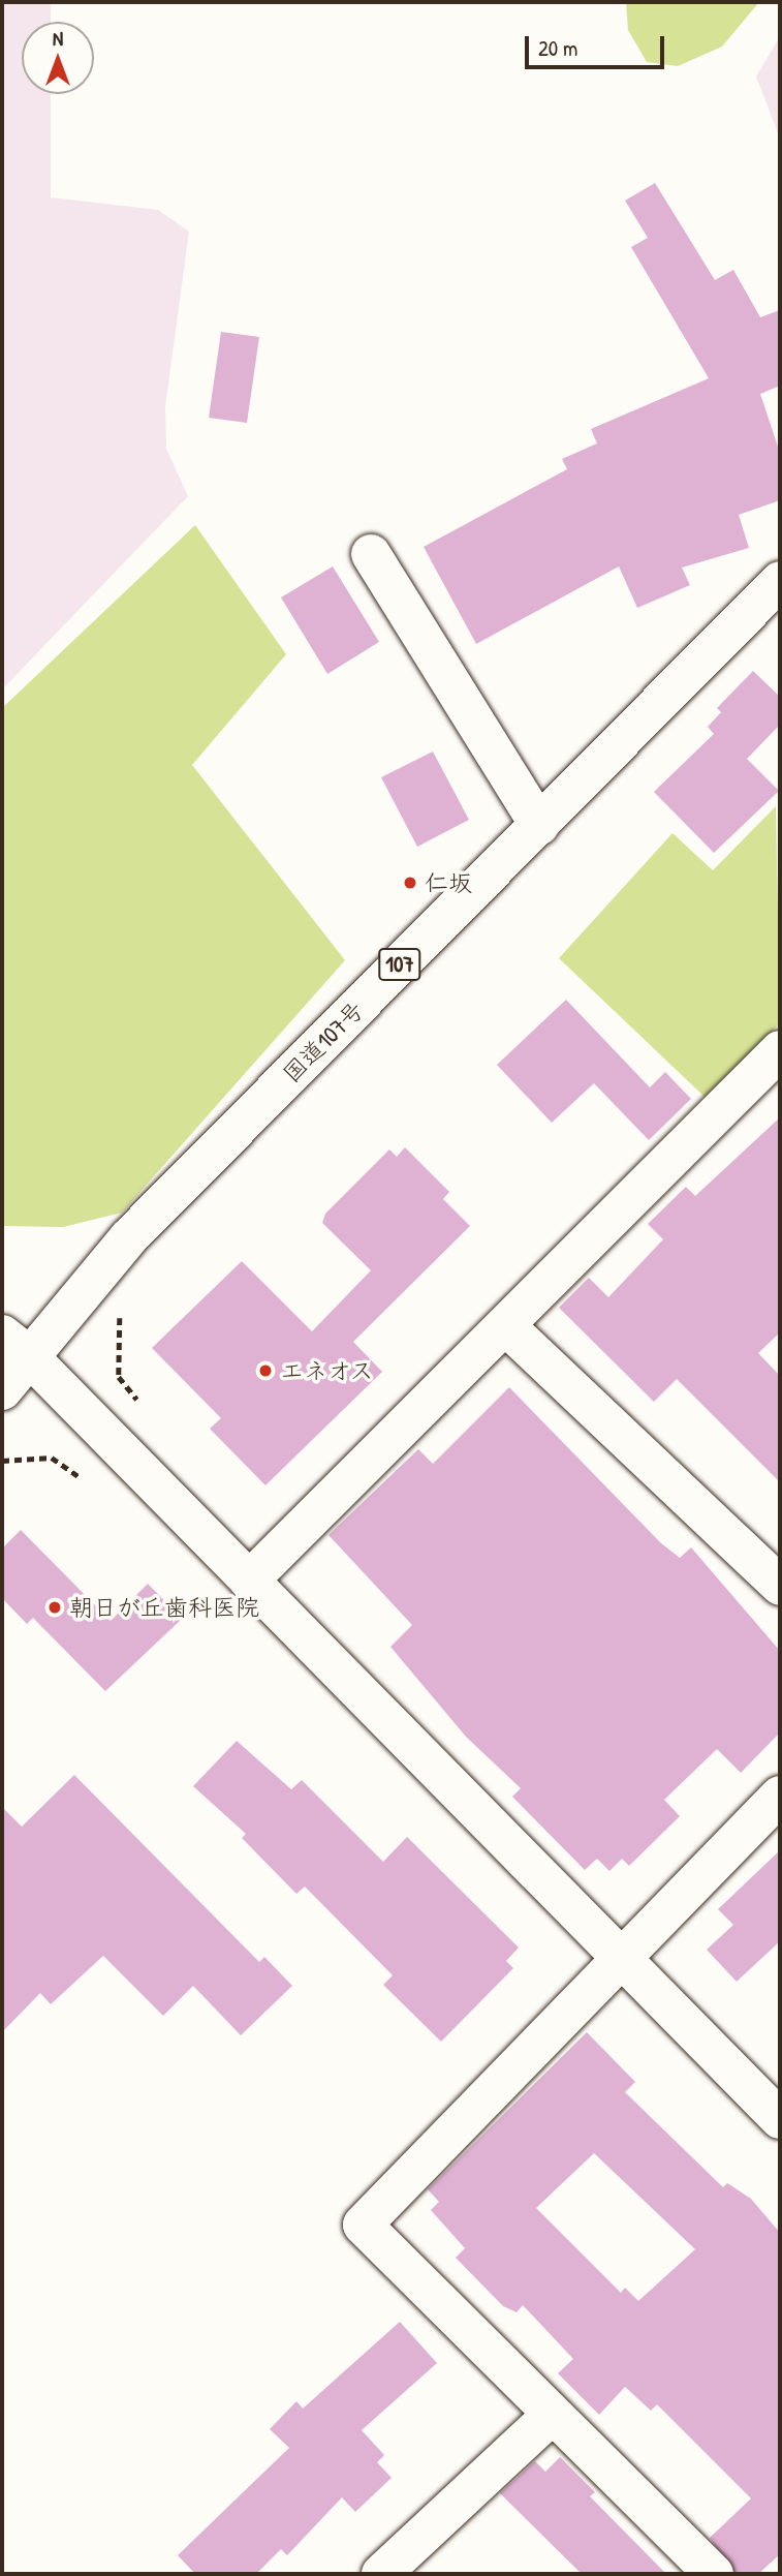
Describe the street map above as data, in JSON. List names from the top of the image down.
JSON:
{
  "streets": {
    "main road": ["107", "国道107号"]
  },
  "places": ["仁坂", "エネオス", "朝日が丘歯科医院"],
  "scale_bar": "20 m",
  "north": "top"
}
